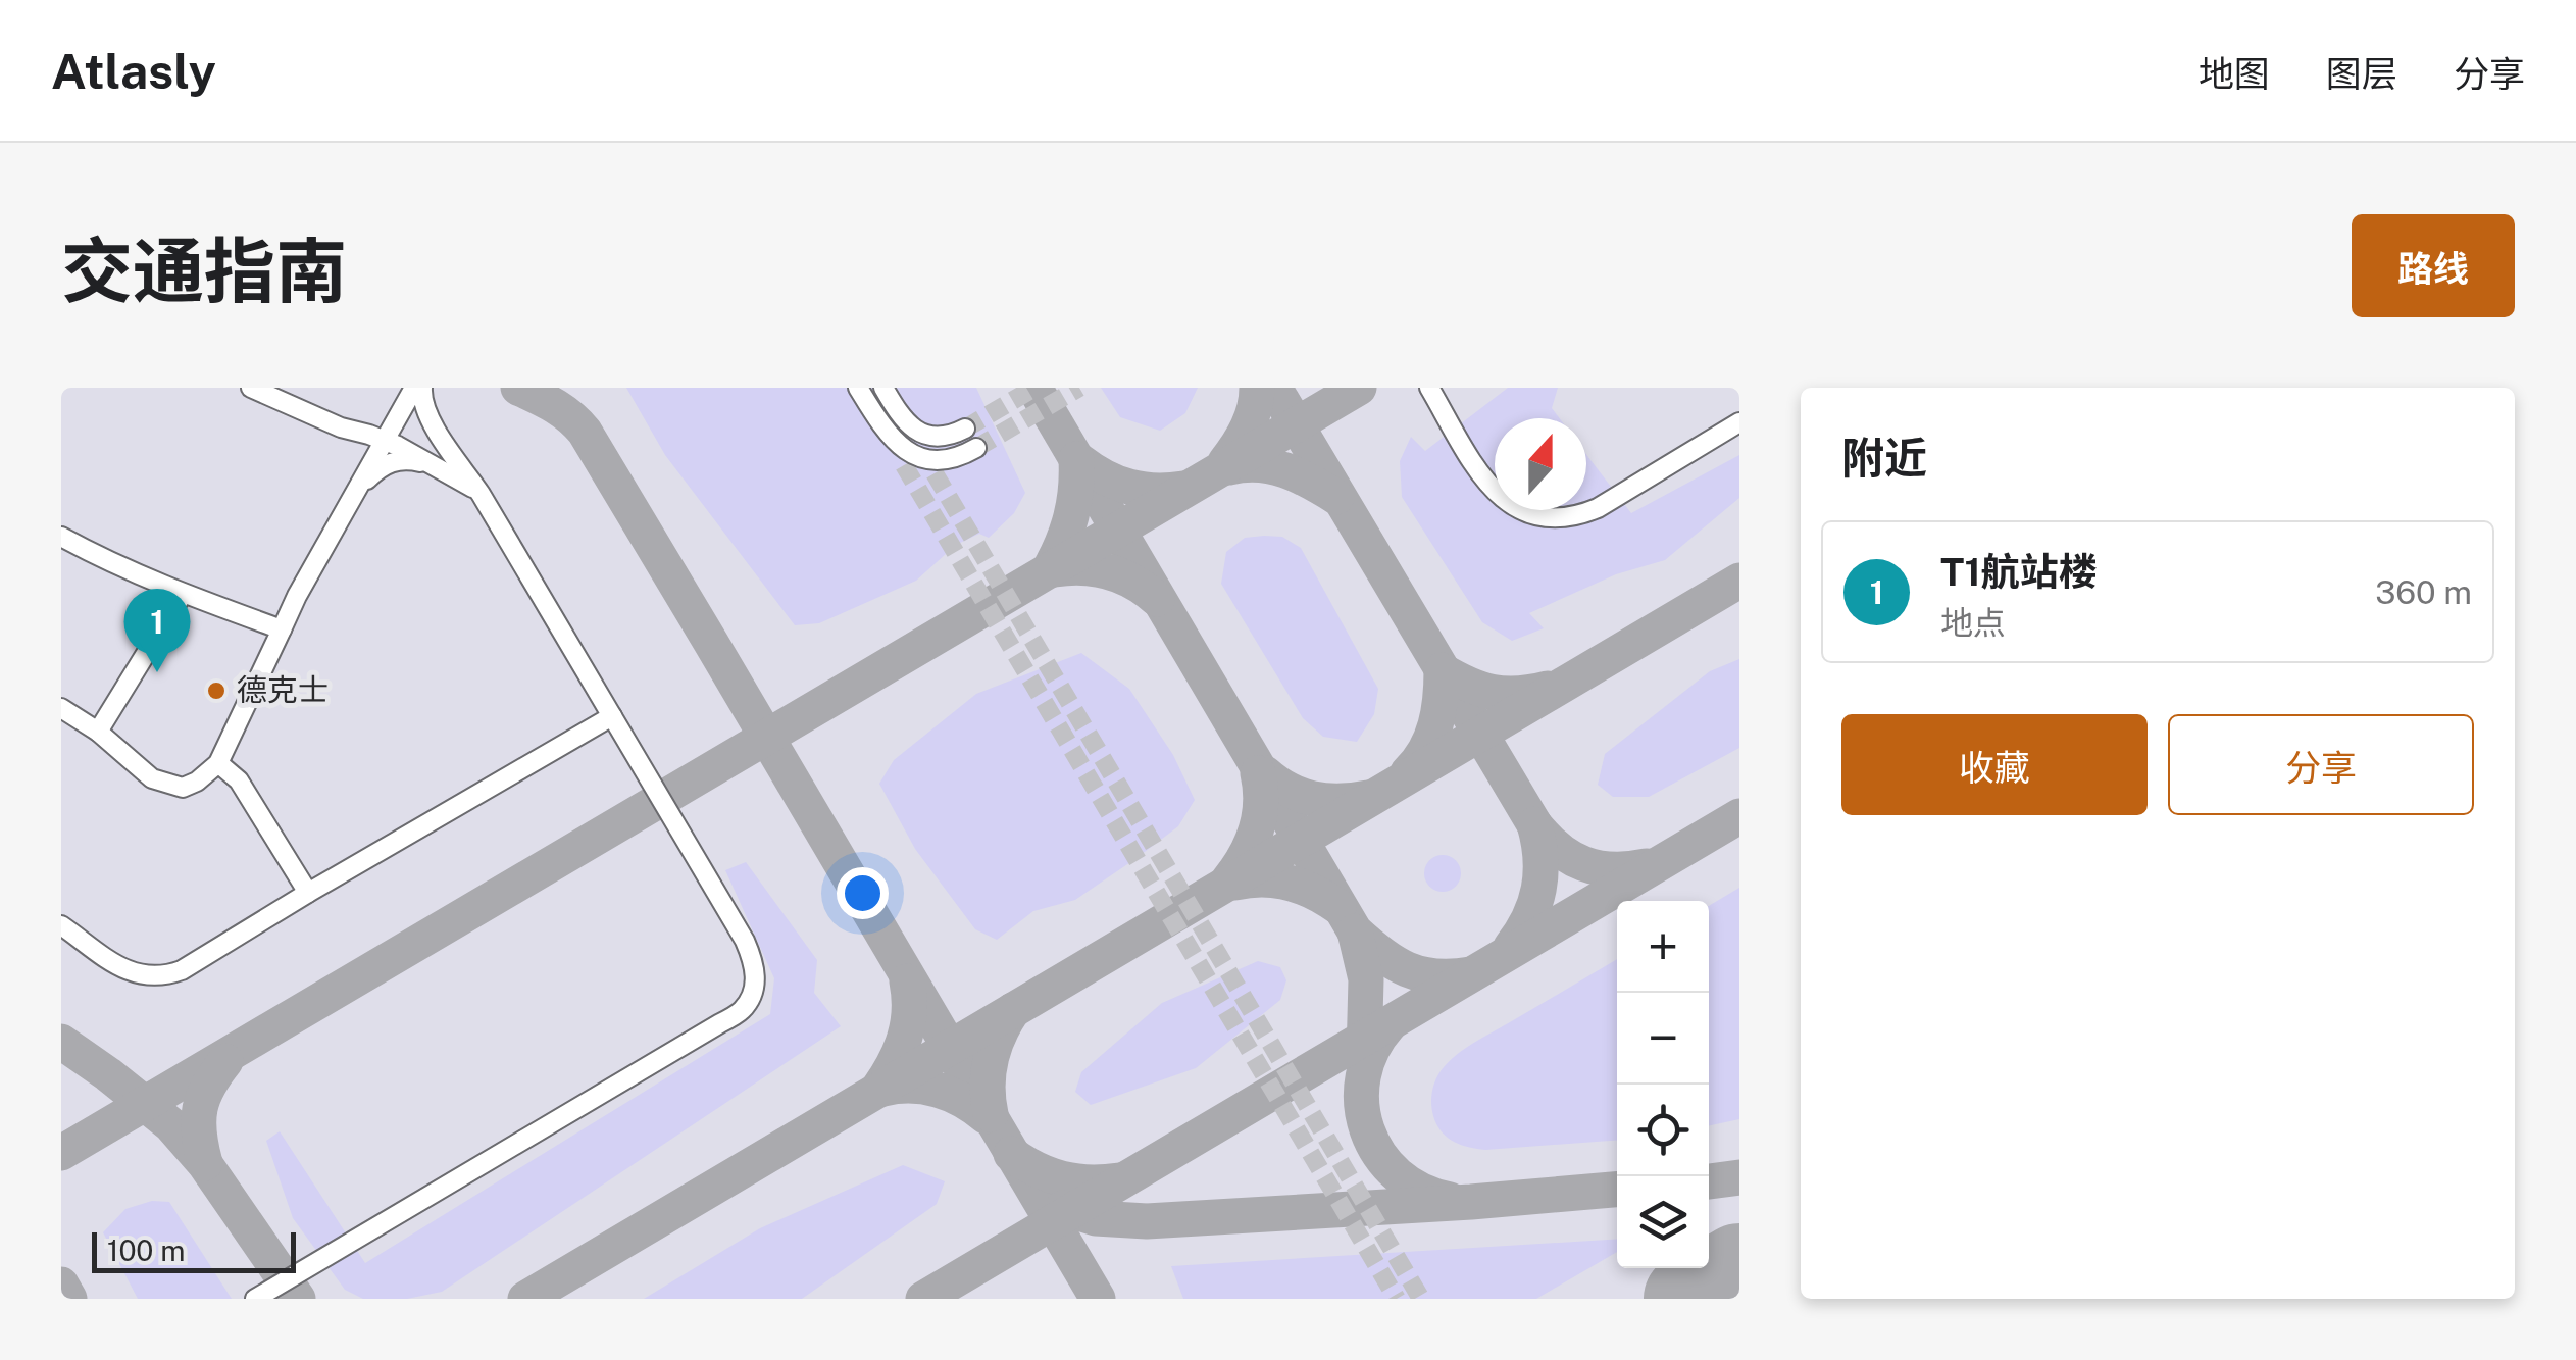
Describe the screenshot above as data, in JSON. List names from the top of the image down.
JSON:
{
  "places": ["德克士"],
  "scale_bar": "100 m",
  "north": "top",
  "page": {
    "header": "Atlasly",
    "nav": ["地图", "图层", "分享"],
    "title": "交通指南",
    "buttons": [
      "路线",
      ["收藏", "分享"]
    ],
    "heading": "附近",
    "list": [
      {
        "mark": "1",
        "name": "T1航站楼",
        "note": "地点",
        "value": "360 m"
      }
    ],
    "pins": "1",
    "map_buttons": ["+", "−"],
    "scale": "100 m"
  }
}
